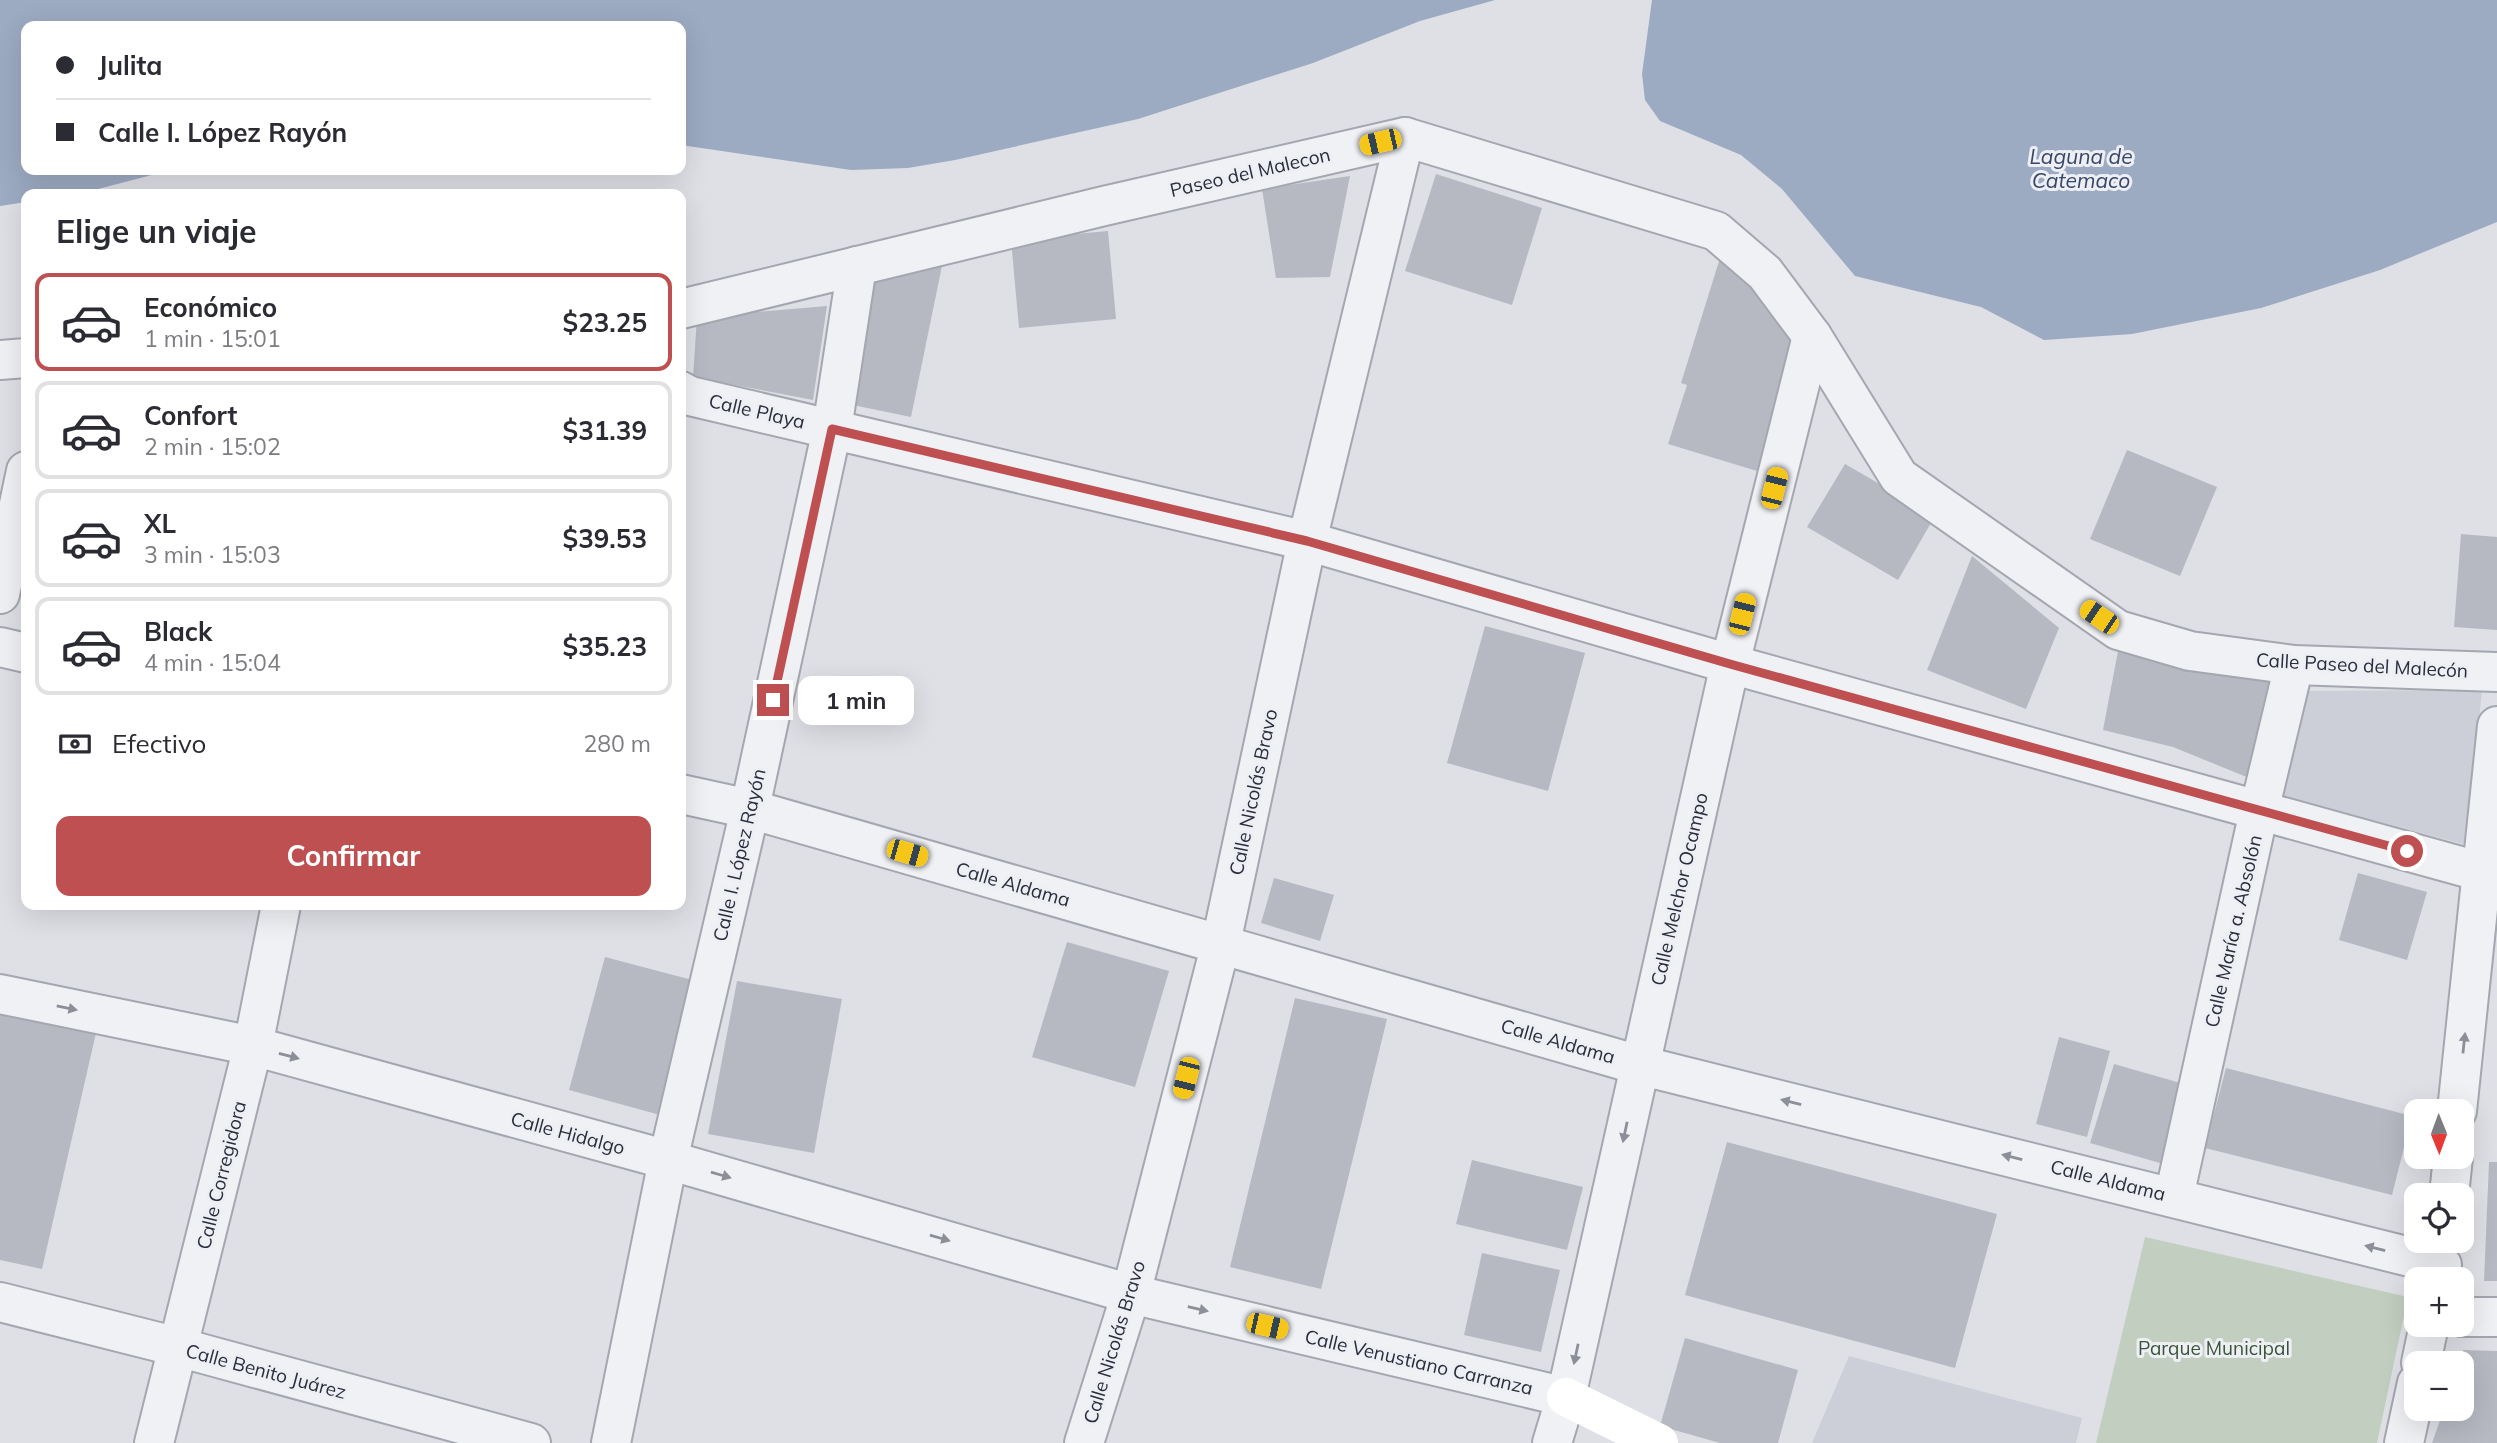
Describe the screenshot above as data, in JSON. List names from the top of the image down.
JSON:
{
  "streets": {
    "street": [
      "Paseo del Malecon",
      "Calle Playa",
      "Calle Paseo del Malecón",
      "Calle Nicolás Bravo",
      "Calle I. López Rayón",
      "Calle Aldama",
      "Calle Melchor Ocampo",
      "Calle María a. Absolón",
      "Calle Hidalgo",
      "Calle Corregidora",
      "Calle Venustiano Carranza",
      "Calle Benito Juárez"
    ]
  },
  "crossings": [
    ["Paseo del Malecon", "Calle Paseo del Malecón"],
    ["Paseo del Malecon", "Calle Nicolás Bravo"],
    ["Paseo del Malecon", "Calle I. López Rayón"],
    ["Paseo del Malecon", "Calle Melchor Ocampo"],
    ["Calle Playa", "Calle Nicolás Bravo"],
    ["Calle Playa", "Calle I. López Rayón"],
    ["Calle Playa", "Calle Melchor Ocampo"],
    ["Calle Playa", "Calle María a. Absolón"],
    ["Calle Paseo del Malecón", "Calle Melchor Ocampo"],
    ["Calle Paseo del Malecón", "Calle María a. Absolón"],
    ["Calle Nicolás Bravo", "Calle Aldama"],
    ["Calle Nicolás Bravo", "Calle Hidalgo"],
    ["Calle Nicolás Bravo", "Calle Venustiano Carranza"],
    ["Calle I. López Rayón", "Calle Aldama"],
    ["Calle I. López Rayón", "Calle Hidalgo"],
    ["Calle Aldama", "Calle Melchor Ocampo"],
    ["Calle Aldama", "Calle María a. Absolón"],
    ["Calle Melchor Ocampo", "Calle Venustiano Carranza"],
    ["Calle Hidalgo", "Calle Corregidora"],
    ["Calle Hidalgo", "Calle Venustiano Carranza"],
    ["Calle Corregidora", "Calle Benito Juárez"]
  ],
  "one_way": ["Calle Aldama", "Calle Hidalgo", "Calle Venustiano Carranza"],
  "water": ["Laguna de Catemaco"],
  "parks": ["Parque Municipal"],
  "north": "bottom",
  "page": {
    "banner": ["Julita", "Calle I. López Rayón"],
    "heading": "Elige un viaje",
    "list": [
      {
        "name": "Económico",
        "note": "1 min · 15:01",
        "value": "$23.25"
      },
      {
        "name": "Confort",
        "note": "2 min · 15:02",
        "value": "$31.39"
      },
      {
        "name": "XL",
        "note": "3 min · 15:03",
        "value": "$39.53"
      },
      {
        "name": "Black",
        "note": "4 min · 15:04",
        "value": "$35.23"
      }
    ],
    "bubble": "1 min",
    "pay": ["Efectivo", "280 m"],
    "buttons": "Confirmar",
    "map_buttons": ["+", "−"]
  }
}
